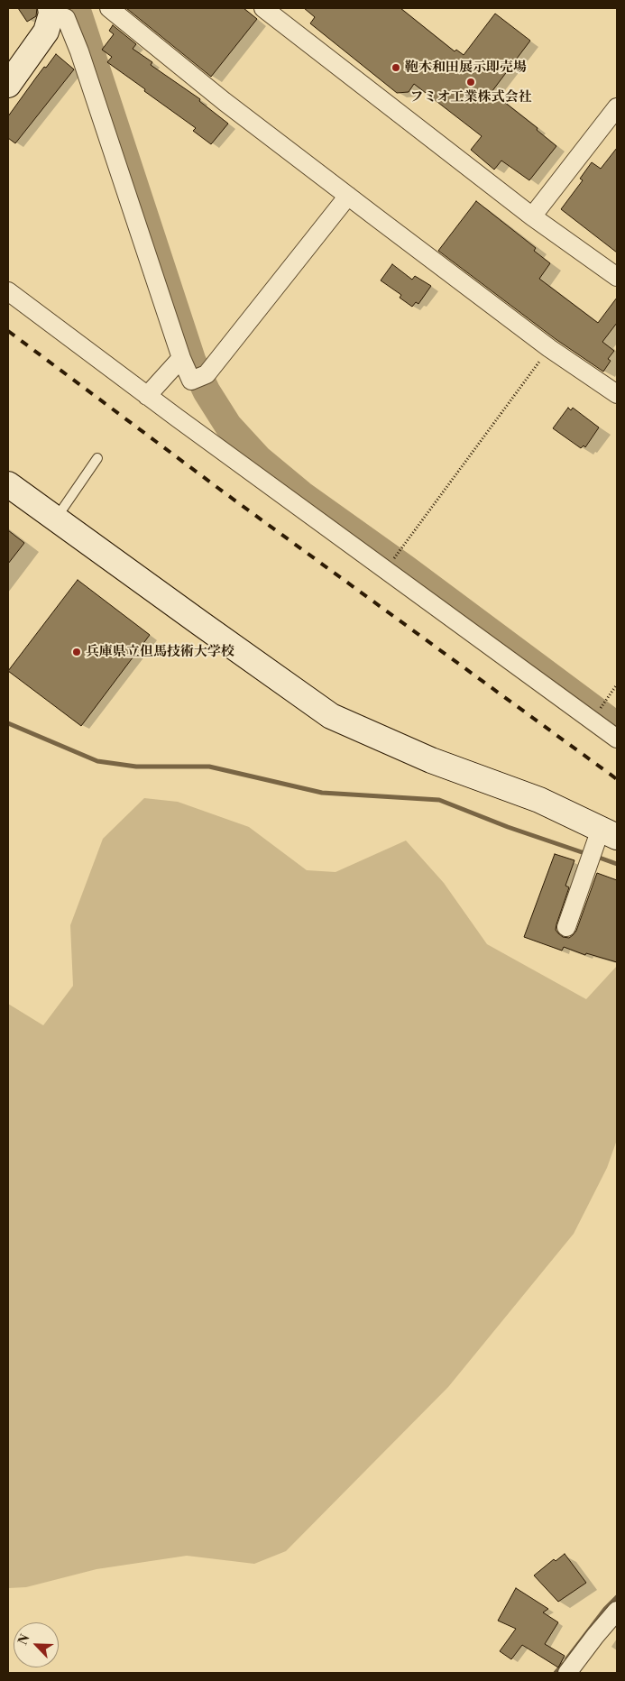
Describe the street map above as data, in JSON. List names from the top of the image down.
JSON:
{
  "places": ["鞄木和田展示即売場", "フミオ工業株式会社", "兵庫県立但馬技術大学校"],
  "north": "top left"
}
